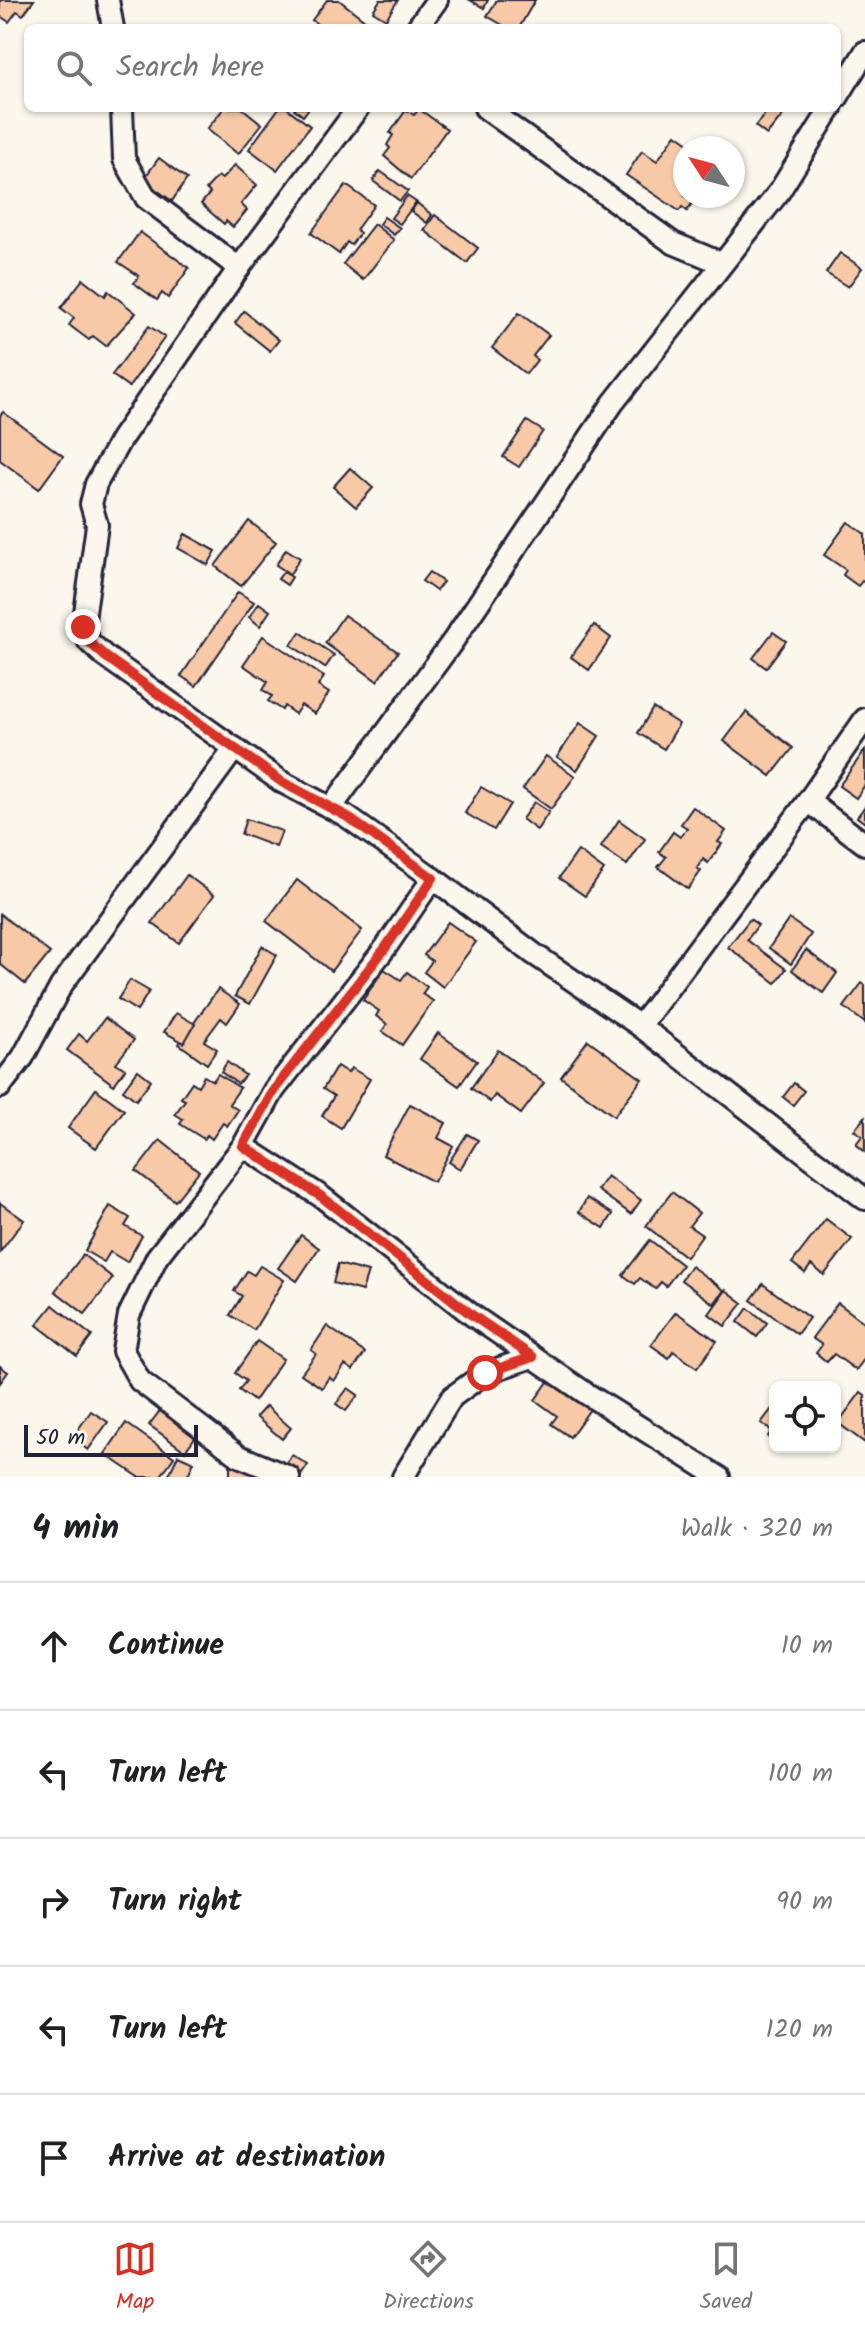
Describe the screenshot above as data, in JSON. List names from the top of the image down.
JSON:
{
  "scale_bar": "50 m",
  "north": "top left",
  "page": {
    "search": "Search here",
    "scale": "50 m",
    "heading": ["4 min", "Walk · 320 m"],
    "list": [
      ["Continue", "10 m"],
      ["Turn left", "100 m"],
      ["Turn right", "90 m"],
      ["Turn left", "120 m"],
      "Arrive at destination"
    ],
    "nav": ["Map", "Directions", "Saved"]
  }
}
